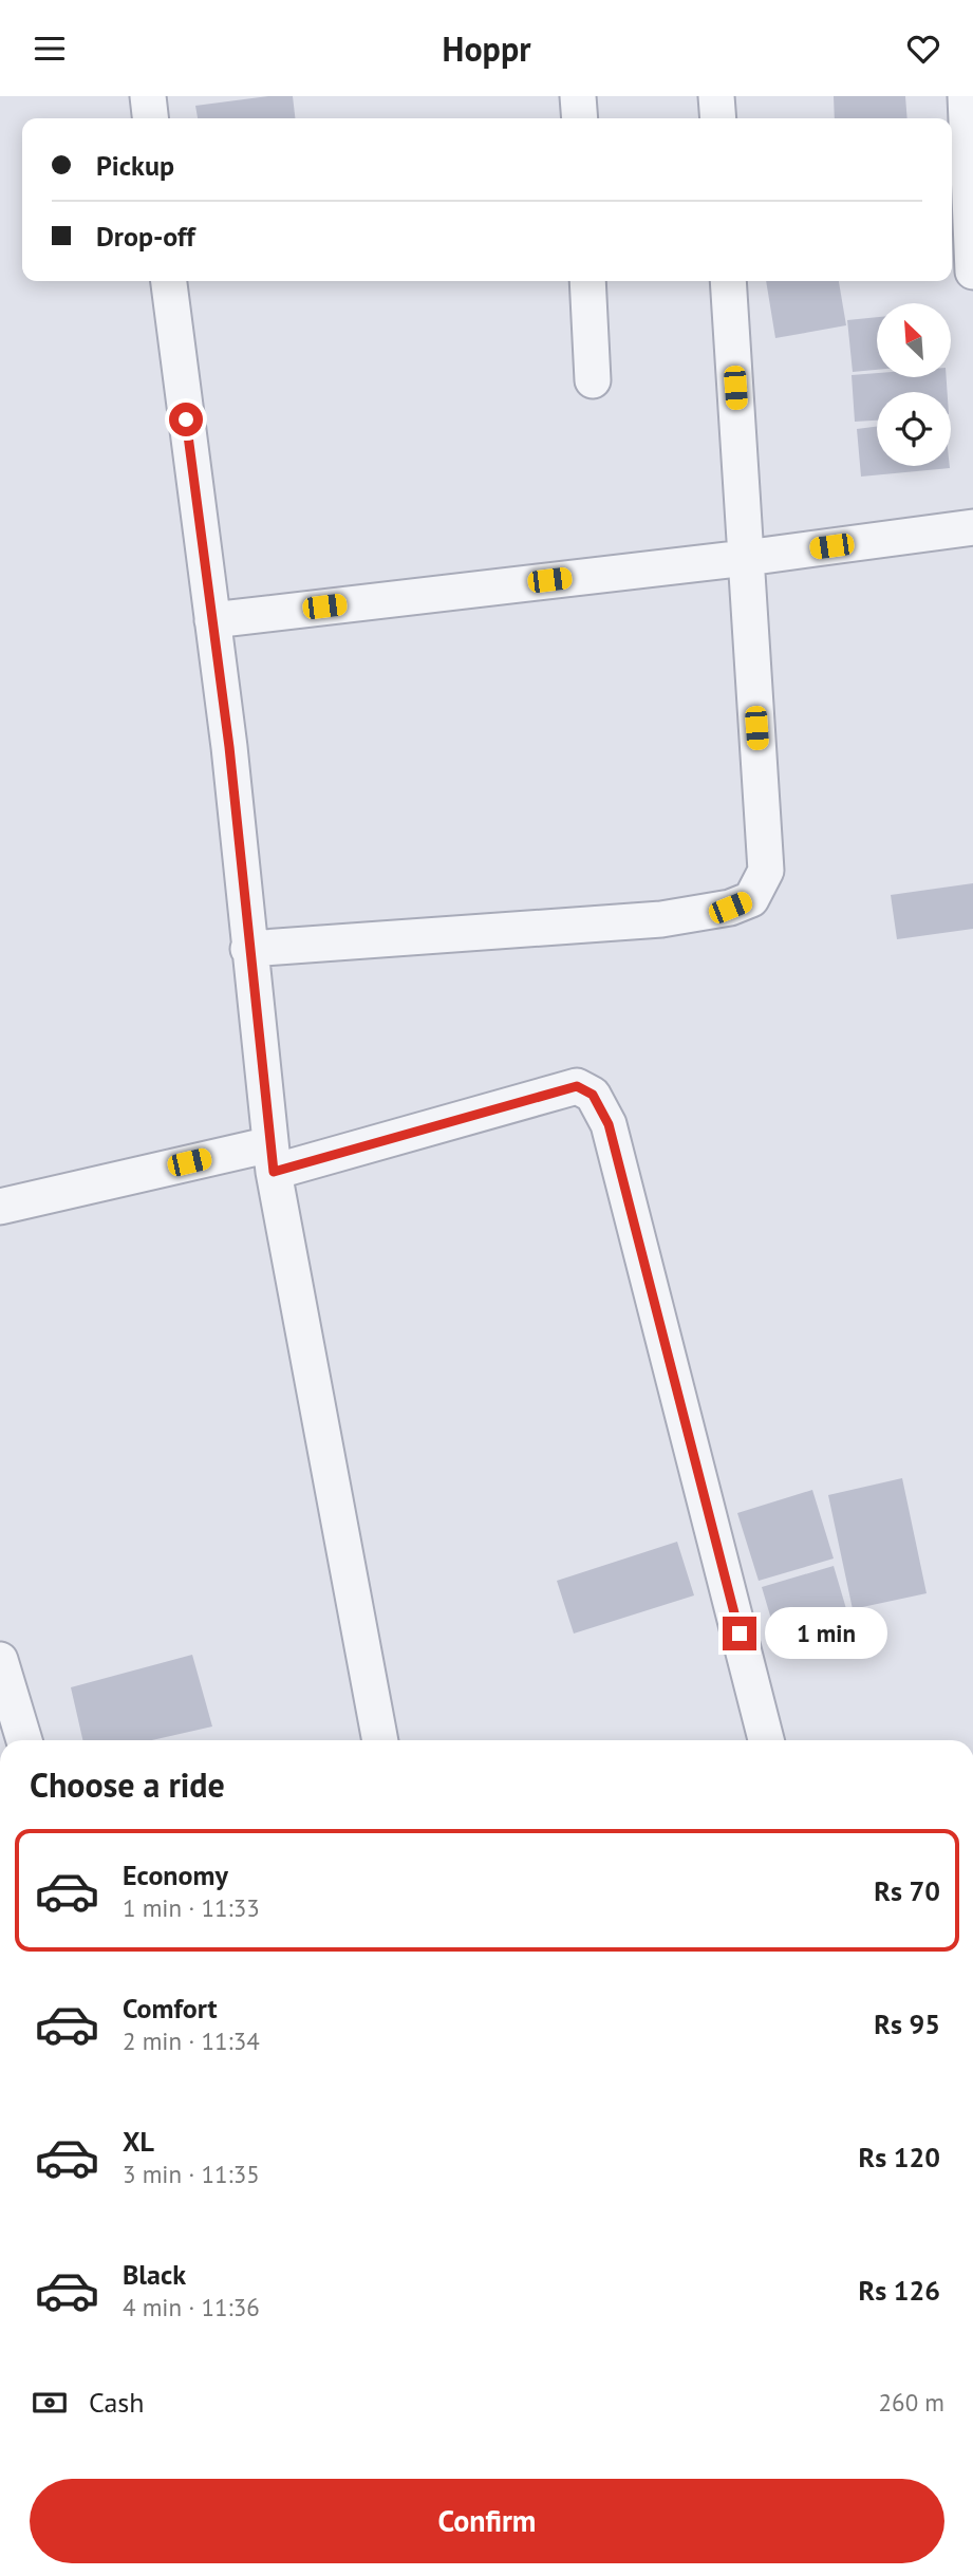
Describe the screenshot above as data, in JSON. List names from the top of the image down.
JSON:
{
  "north": "top left",
  "page": {
    "header": "Hoppr",
    "banner": ["Pickup", "Drop-off"],
    "bubble": "1 min",
    "heading": "Choose a ride",
    "list": [
      {
        "name": "Economy",
        "note": "1 min · 11:33",
        "value": "Rs 70"
      },
      {
        "name": "Comfort",
        "note": "2 min · 11:34",
        "value": "Rs 95"
      },
      {
        "name": "XL",
        "note": "3 min · 11:35",
        "value": "Rs 120"
      },
      {
        "name": "Black",
        "note": "4 min · 11:36",
        "value": "Rs 126"
      }
    ],
    "pay": ["Cash", "260 m"],
    "buttons": "Confirm"
  }
}
